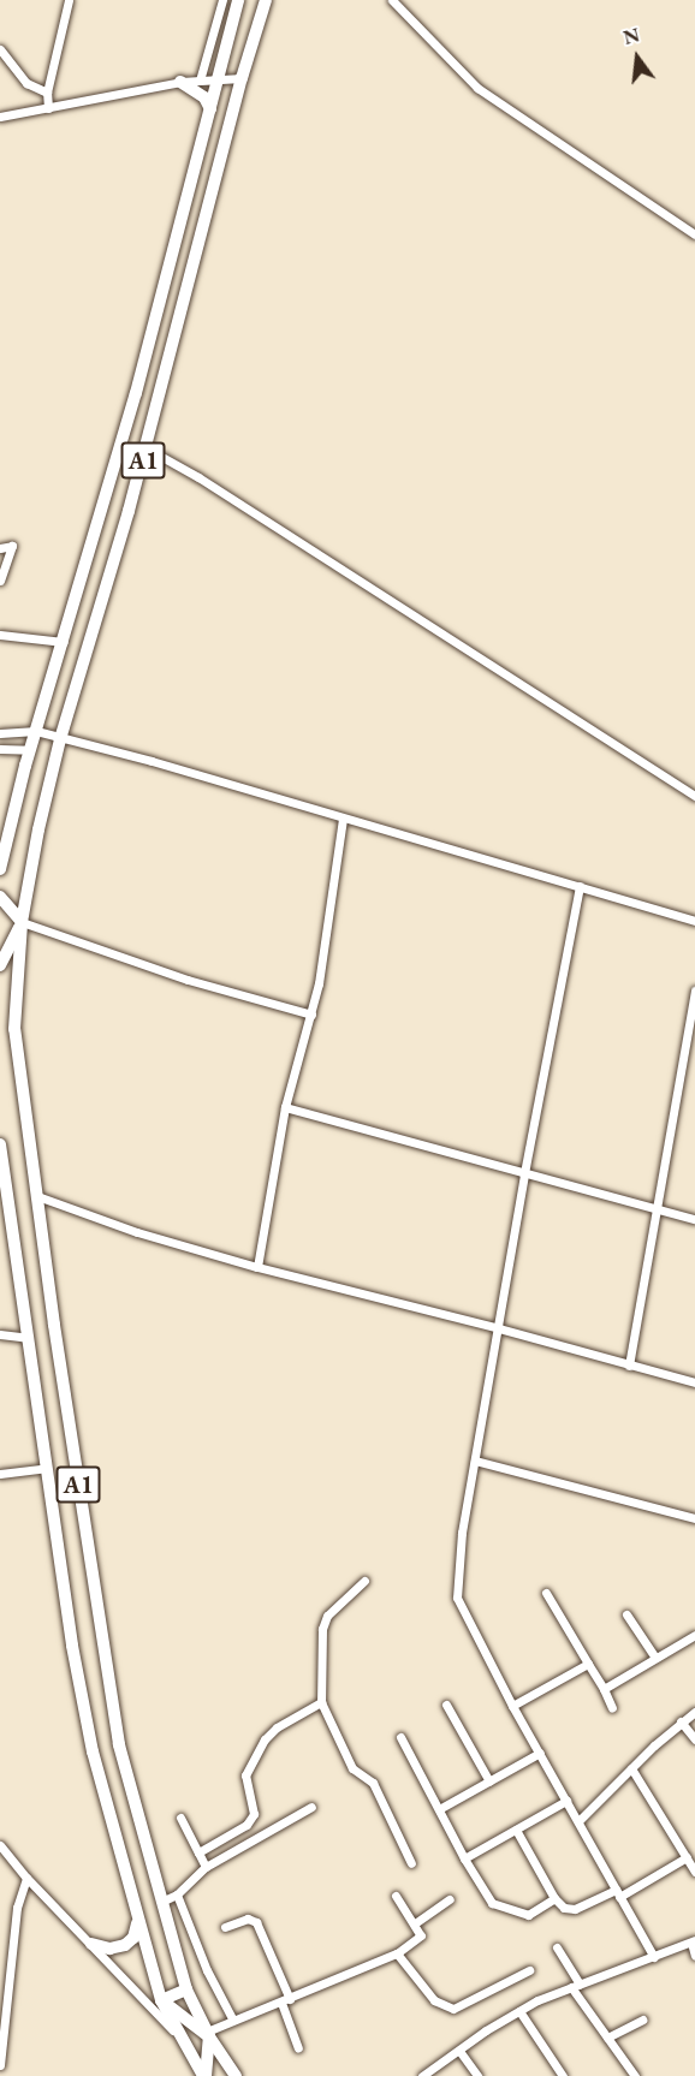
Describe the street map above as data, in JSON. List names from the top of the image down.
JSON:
{
  "streets": {
    "main road": ["A1"]
  },
  "north": "top"
}
